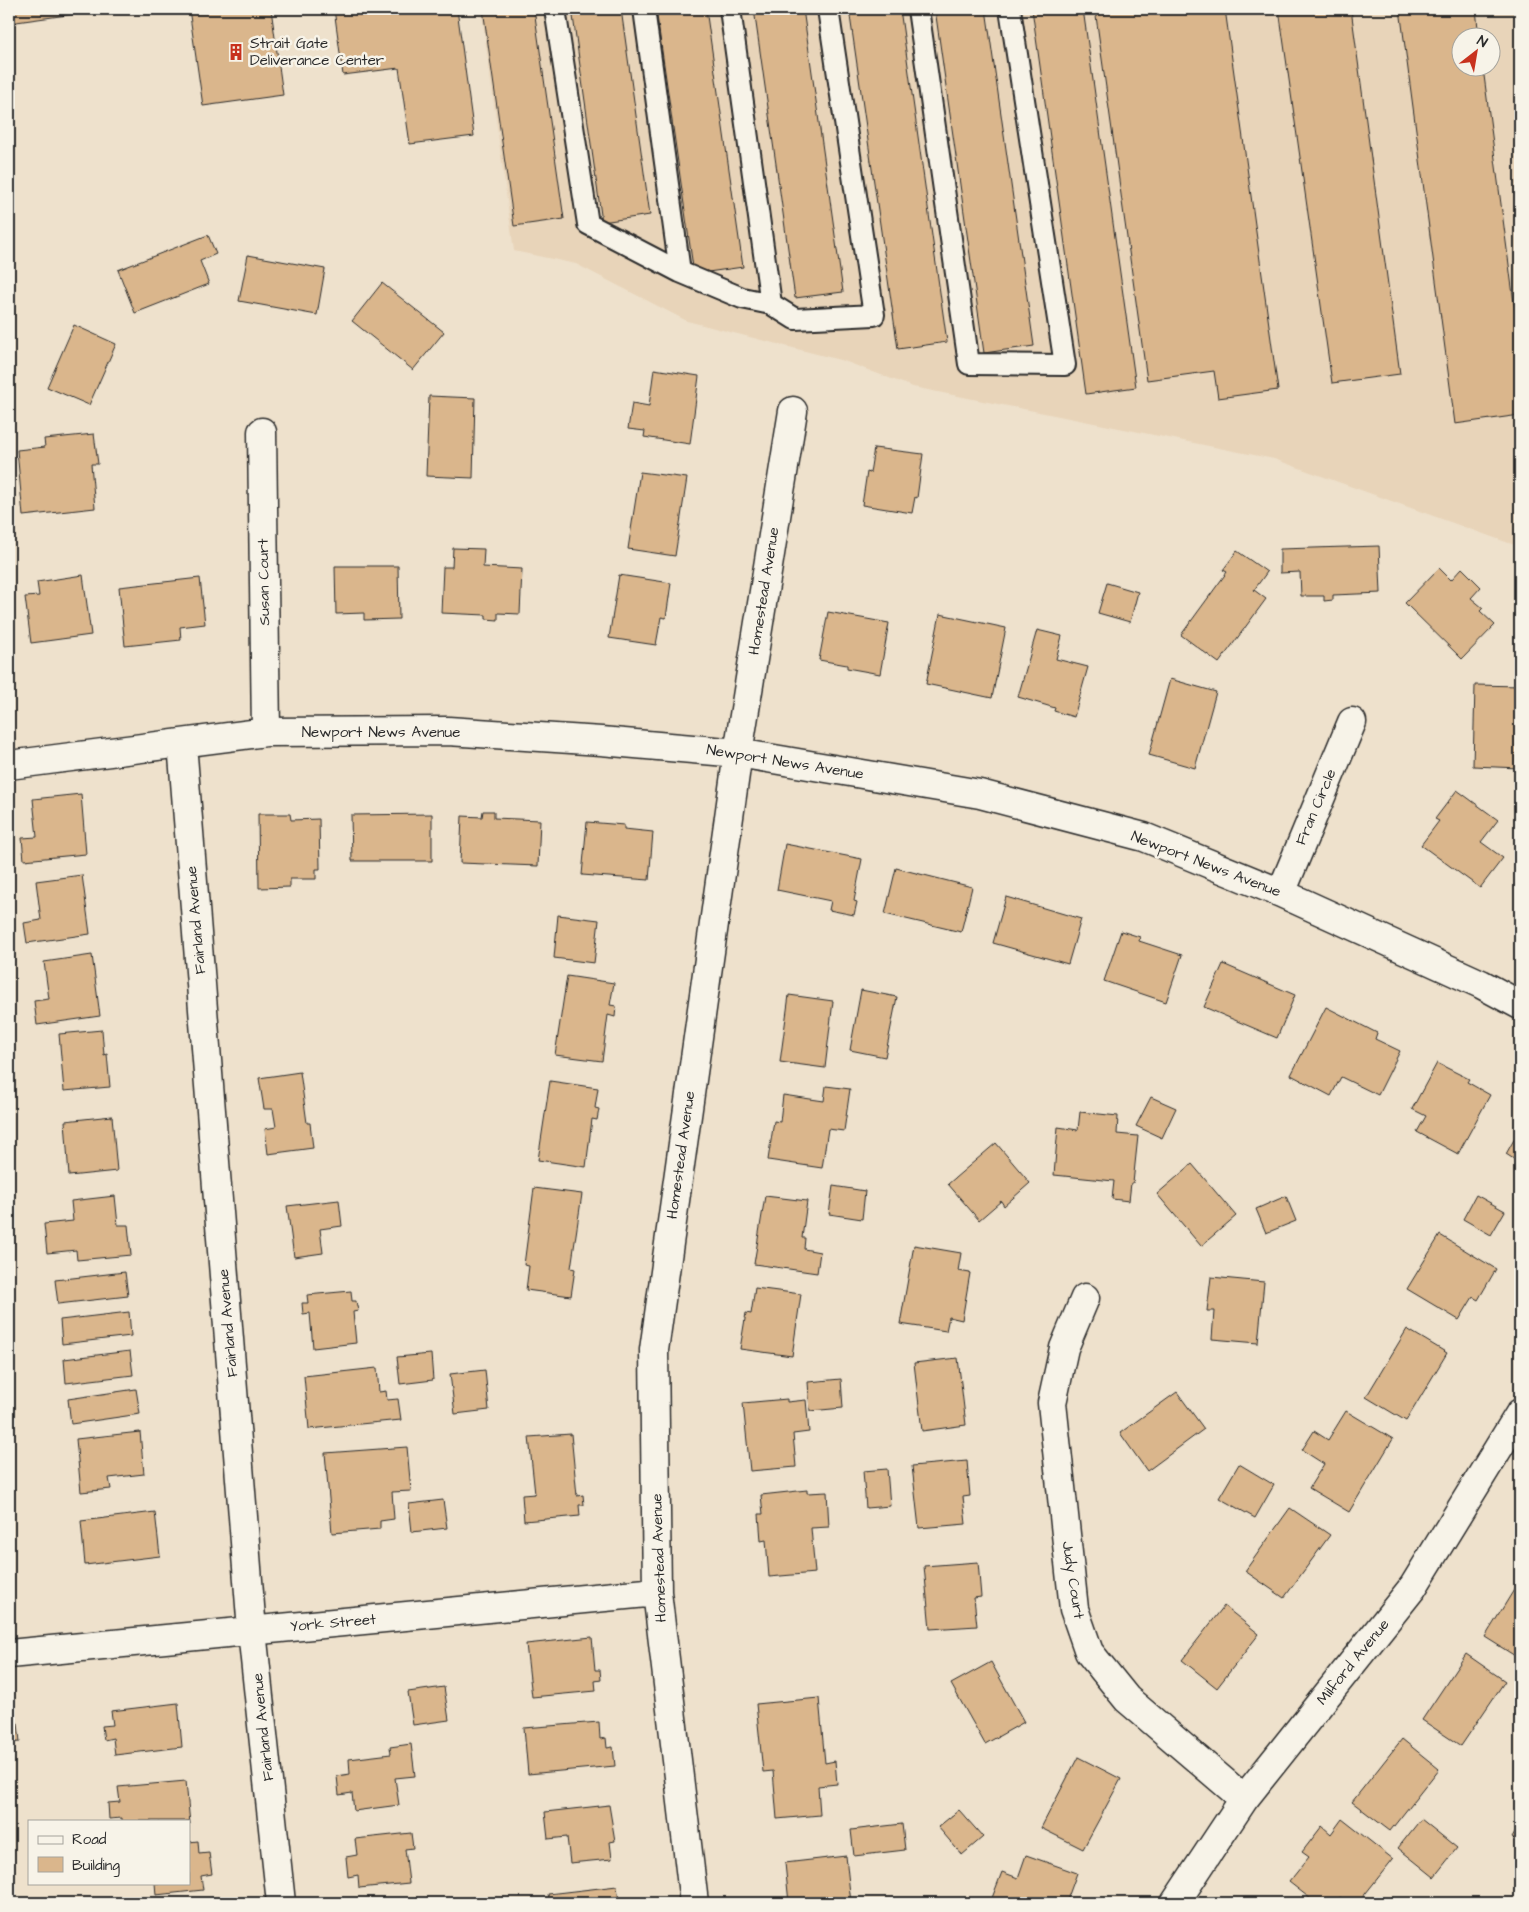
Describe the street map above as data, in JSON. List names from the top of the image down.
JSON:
{
  "streets": {
    "street": [
      "Susan Court",
      "Homestead Avenue",
      "Newport News Avenue",
      "Fran Circle",
      "Fairland Avenue",
      "Judy Court",
      "York Street",
      "Milford Avenue"
    ]
  },
  "crossings": [
    ["Susan Court", "Newport News Avenue"],
    ["Homestead Avenue", "Newport News Avenue"],
    ["Homestead Avenue", "York Street"],
    ["Newport News Avenue", "Fran Circle"],
    ["Newport News Avenue", "Fairland Avenue"],
    ["Fairland Avenue", "York Street"],
    ["Judy Court", "Milford Avenue"]
  ],
  "places": {
    "building": ["Strait Gate Deliverance Center"]
  },
  "legend": ["Road", "Building"],
  "north": "top right"
}
